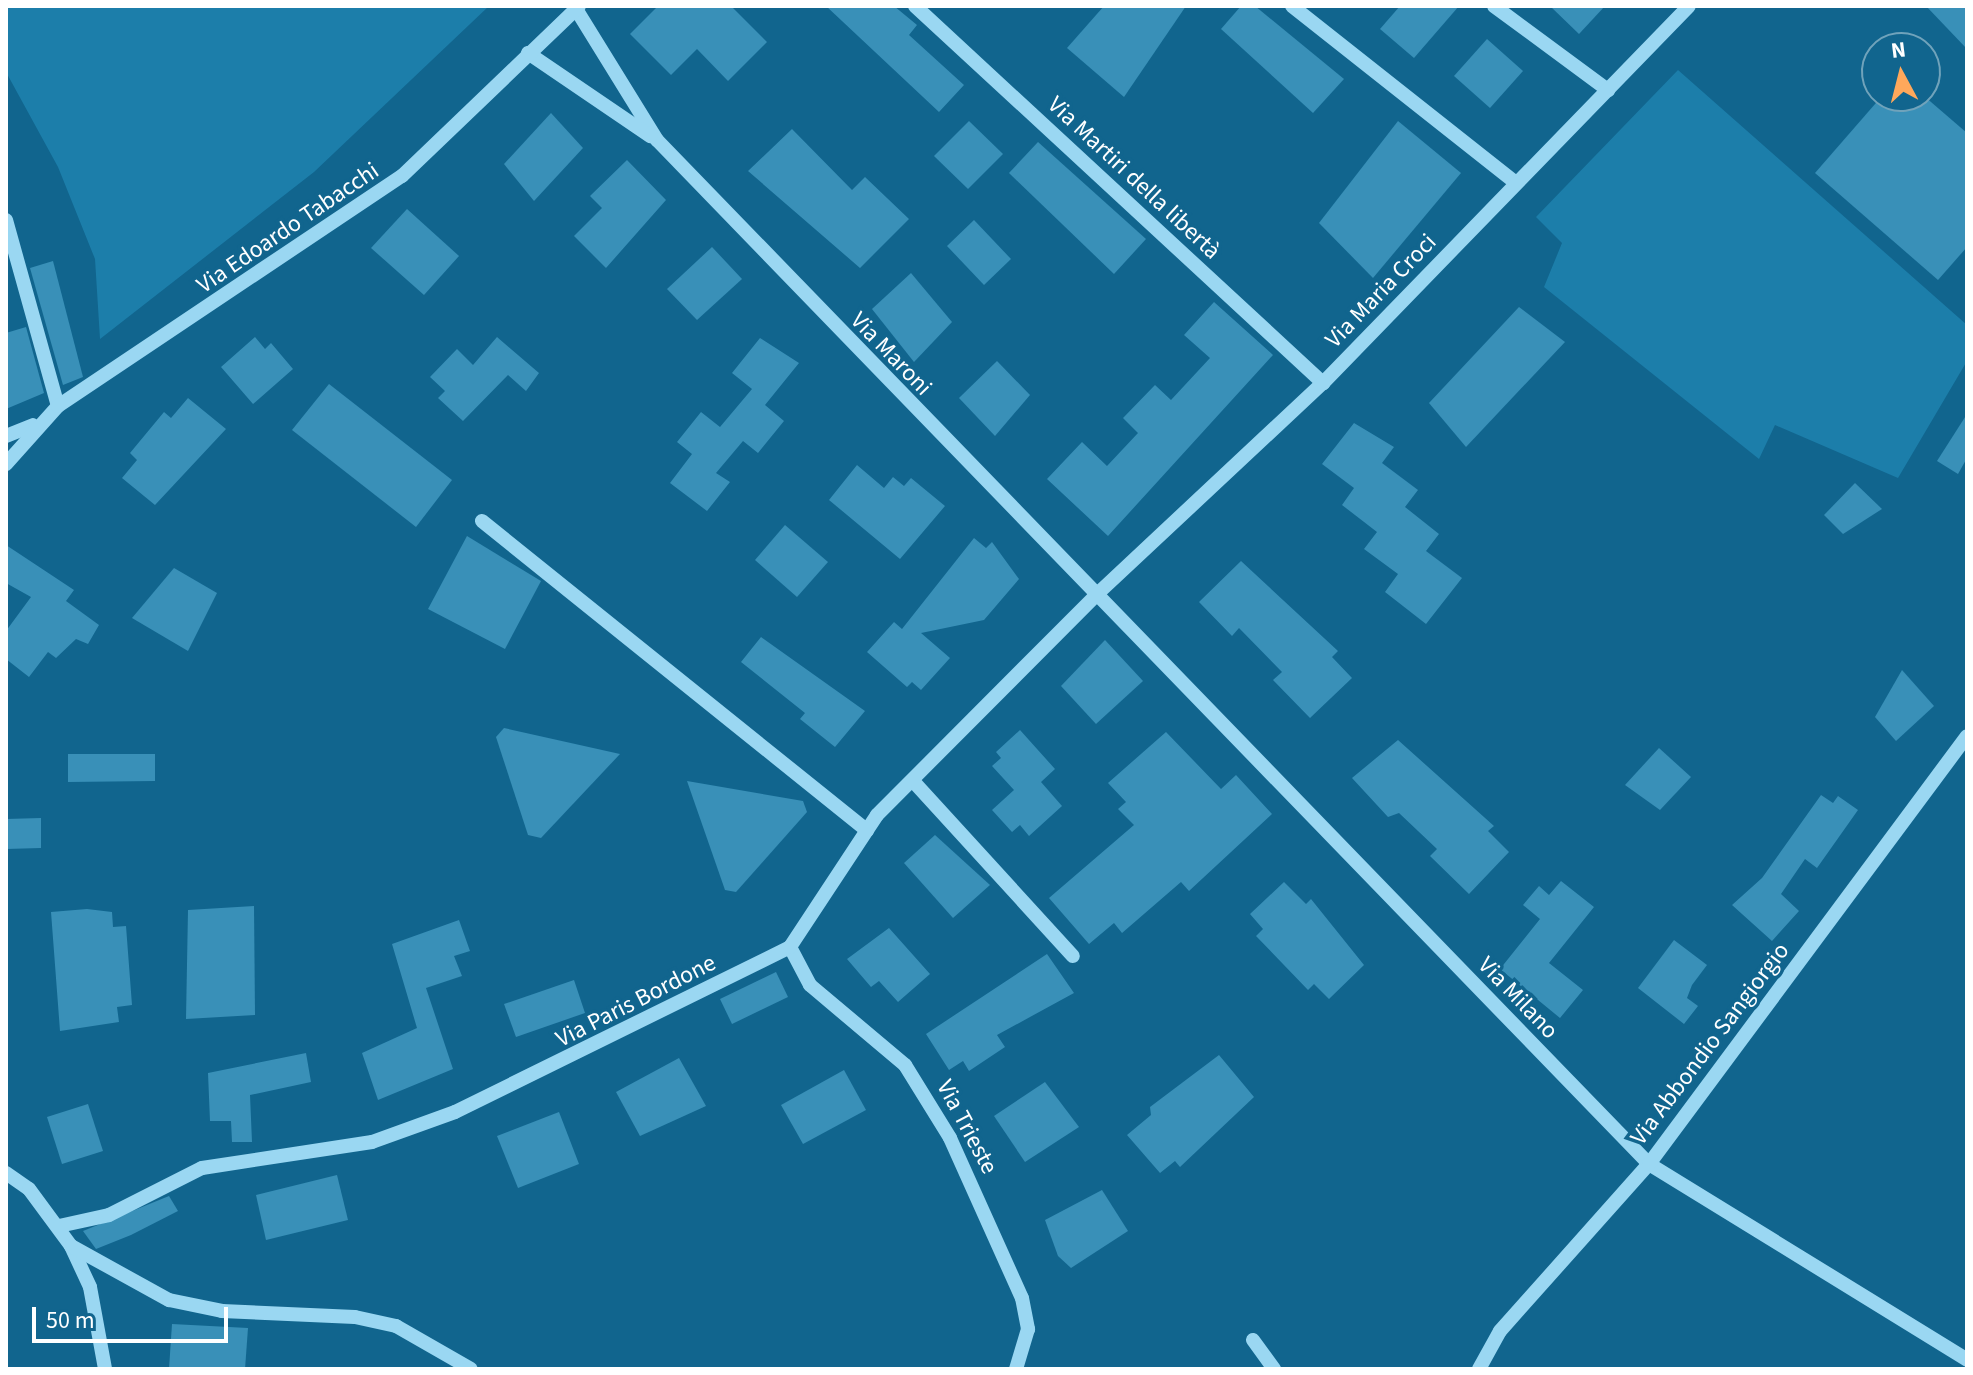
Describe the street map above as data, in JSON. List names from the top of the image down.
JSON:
{
  "streets": {
    "street": [
      "Via Martiri della libertà",
      "Via Edoardo Tabacchi",
      "Via Maria Croci",
      "Via Maroni",
      "Via Milano",
      "Via Paris Bordone",
      "Via Abbondio Sangiorgio",
      "Via Trieste"
    ]
  },
  "crossings": [
    ["Via Martiri della libertà", "Via Maria Croci"],
    ["Via Edoardo Tabacchi", "Via Maroni"],
    ["Via Maria Croci", "Via Maroni"],
    ["Via Maria Croci", "Via Milano"],
    ["Via Maria Croci", "Via Paris Bordone"],
    ["Via Maroni", "Via Milano"],
    ["Via Maroni", "Via Paris Bordone"],
    ["Via Milano", "Via Paris Bordone"],
    ["Via Milano", "Via Abbondio Sangiorgio"],
    ["Via Paris Bordone", "Via Trieste"]
  ],
  "scale_bar": "50 m",
  "north": "top"
}
